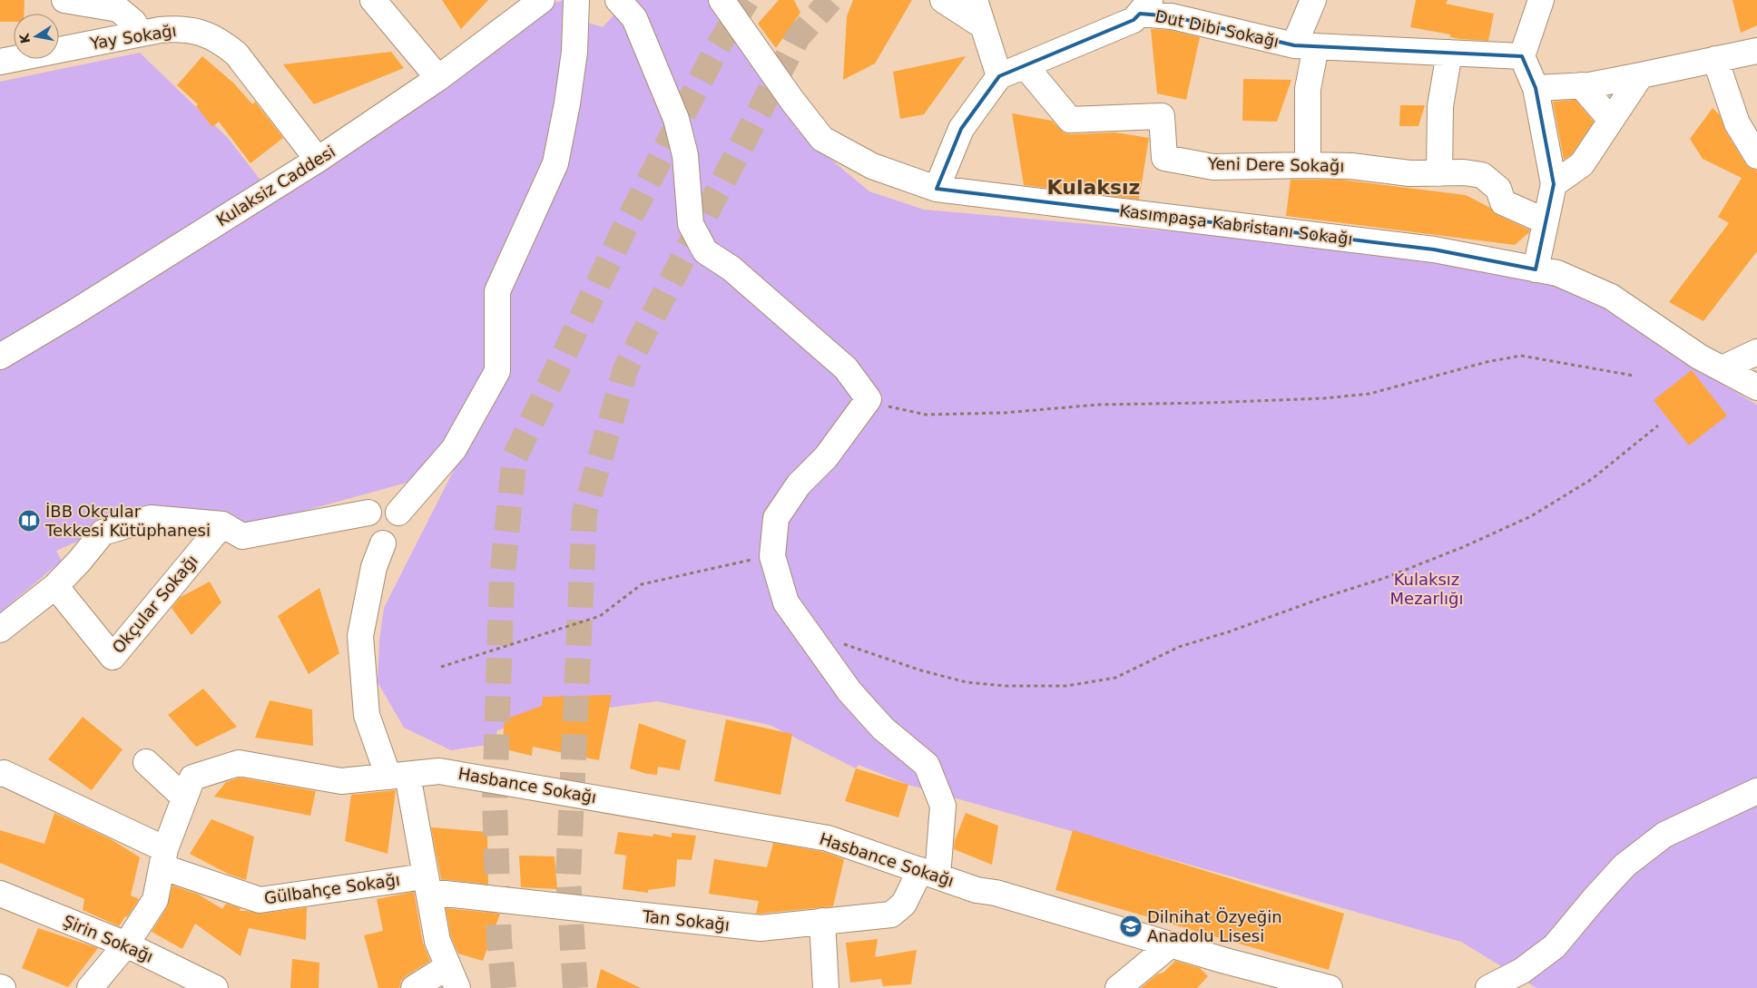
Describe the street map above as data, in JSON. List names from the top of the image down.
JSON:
{
  "streets": {
    "street": [
      "Dut Dibi Sokağı",
      "Yay Sokağı",
      "Yeni Dere Sokağı",
      "Kulaksiz Caddesi",
      "Kasımpaşa Kabristanı Sokağı",
      "Okçular Sokağı",
      "Hasbance Sokağı",
      "Gülbahçe Sokağı",
      "Tan Sokağı",
      "Şirin Sokağı"
    ]
  },
  "crossings": [
    ["Yay Sokağı", "Kulaksiz Caddesi"],
    ["Hasbance Sokağı", "Tan Sokağı"],
    ["Gülbahçe Sokağı", "Tan Sokağı"]
  ],
  "districts": ["Kulaksız"],
  "parks": ["Kulaksız Mezarlığı"],
  "places": {
    "library": ["İBB Okçular Tekkesi Kütüphanesi"],
    "school or university": ["Dilnihat Özyeğin Anadolu Lisesi"]
  },
  "north": "left"
}
